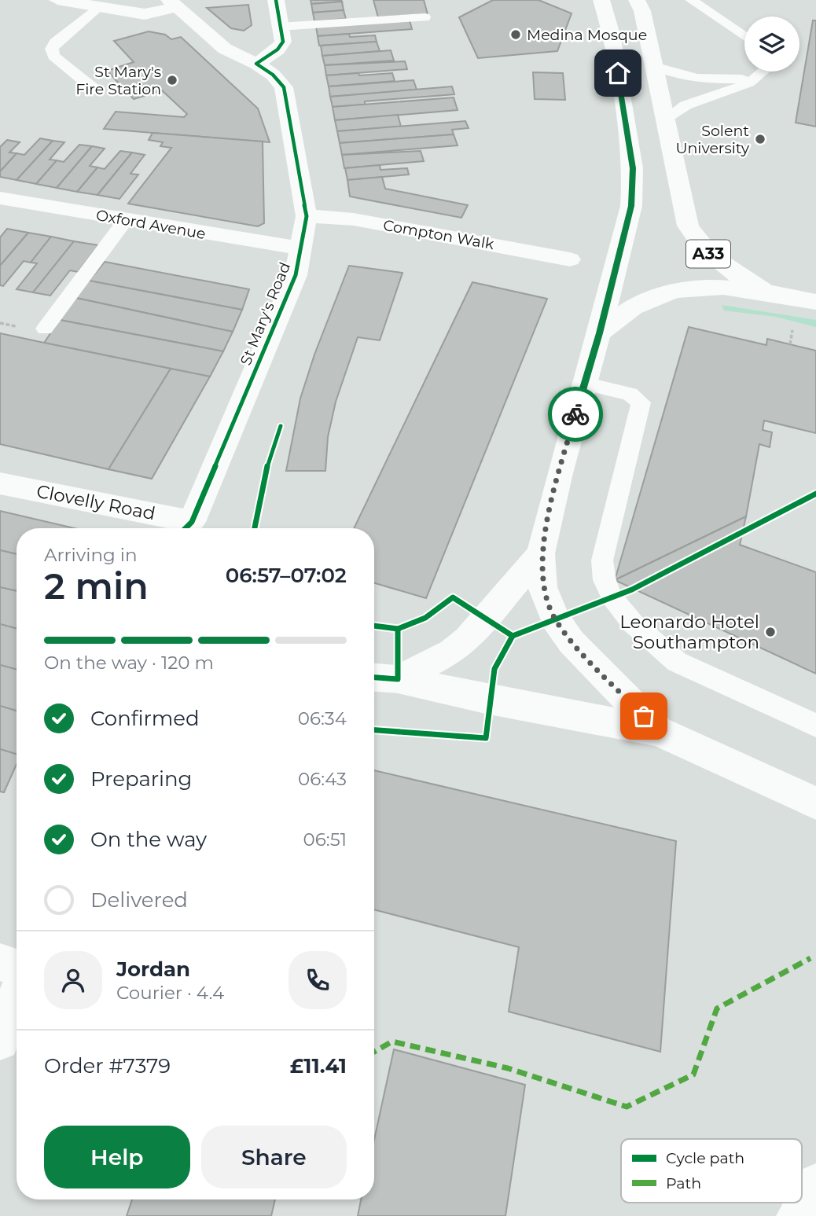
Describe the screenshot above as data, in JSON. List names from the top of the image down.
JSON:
{
  "streets": {
    "main road": [
      "Oxford Avenue",
      "Compton Walk",
      "A33",
      "St Mary's Road",
      "Clovelly Road"
    ]
  },
  "crossings": [
    ["Oxford Avenue", "St Mary's Road"],
    ["Compton Walk", "St Mary's Road"]
  ],
  "places": [
    "Medina Mosque",
    "St Mary's Fire Station",
    "Solent University",
    "Leonardo Hotel Southampton"
  ],
  "legend": ["Cycle path", "Path"],
  "page": {
    "heading": ["2 min", "Arriving in", "06:57–07:02"],
    "panel": [
      "Jordan",
      "Courier · 4.4",
      "Order #7379",
      "£11.41"
    ],
    "bar": "On the way · 120 m",
    "list": [
      ["Confirmed", "06:34"],
      ["Preparing", "06:43"],
      ["On the way", "06:51"],
      "Delivered"
    ],
    "buttons": ["Help", "Share"]
  }
}
